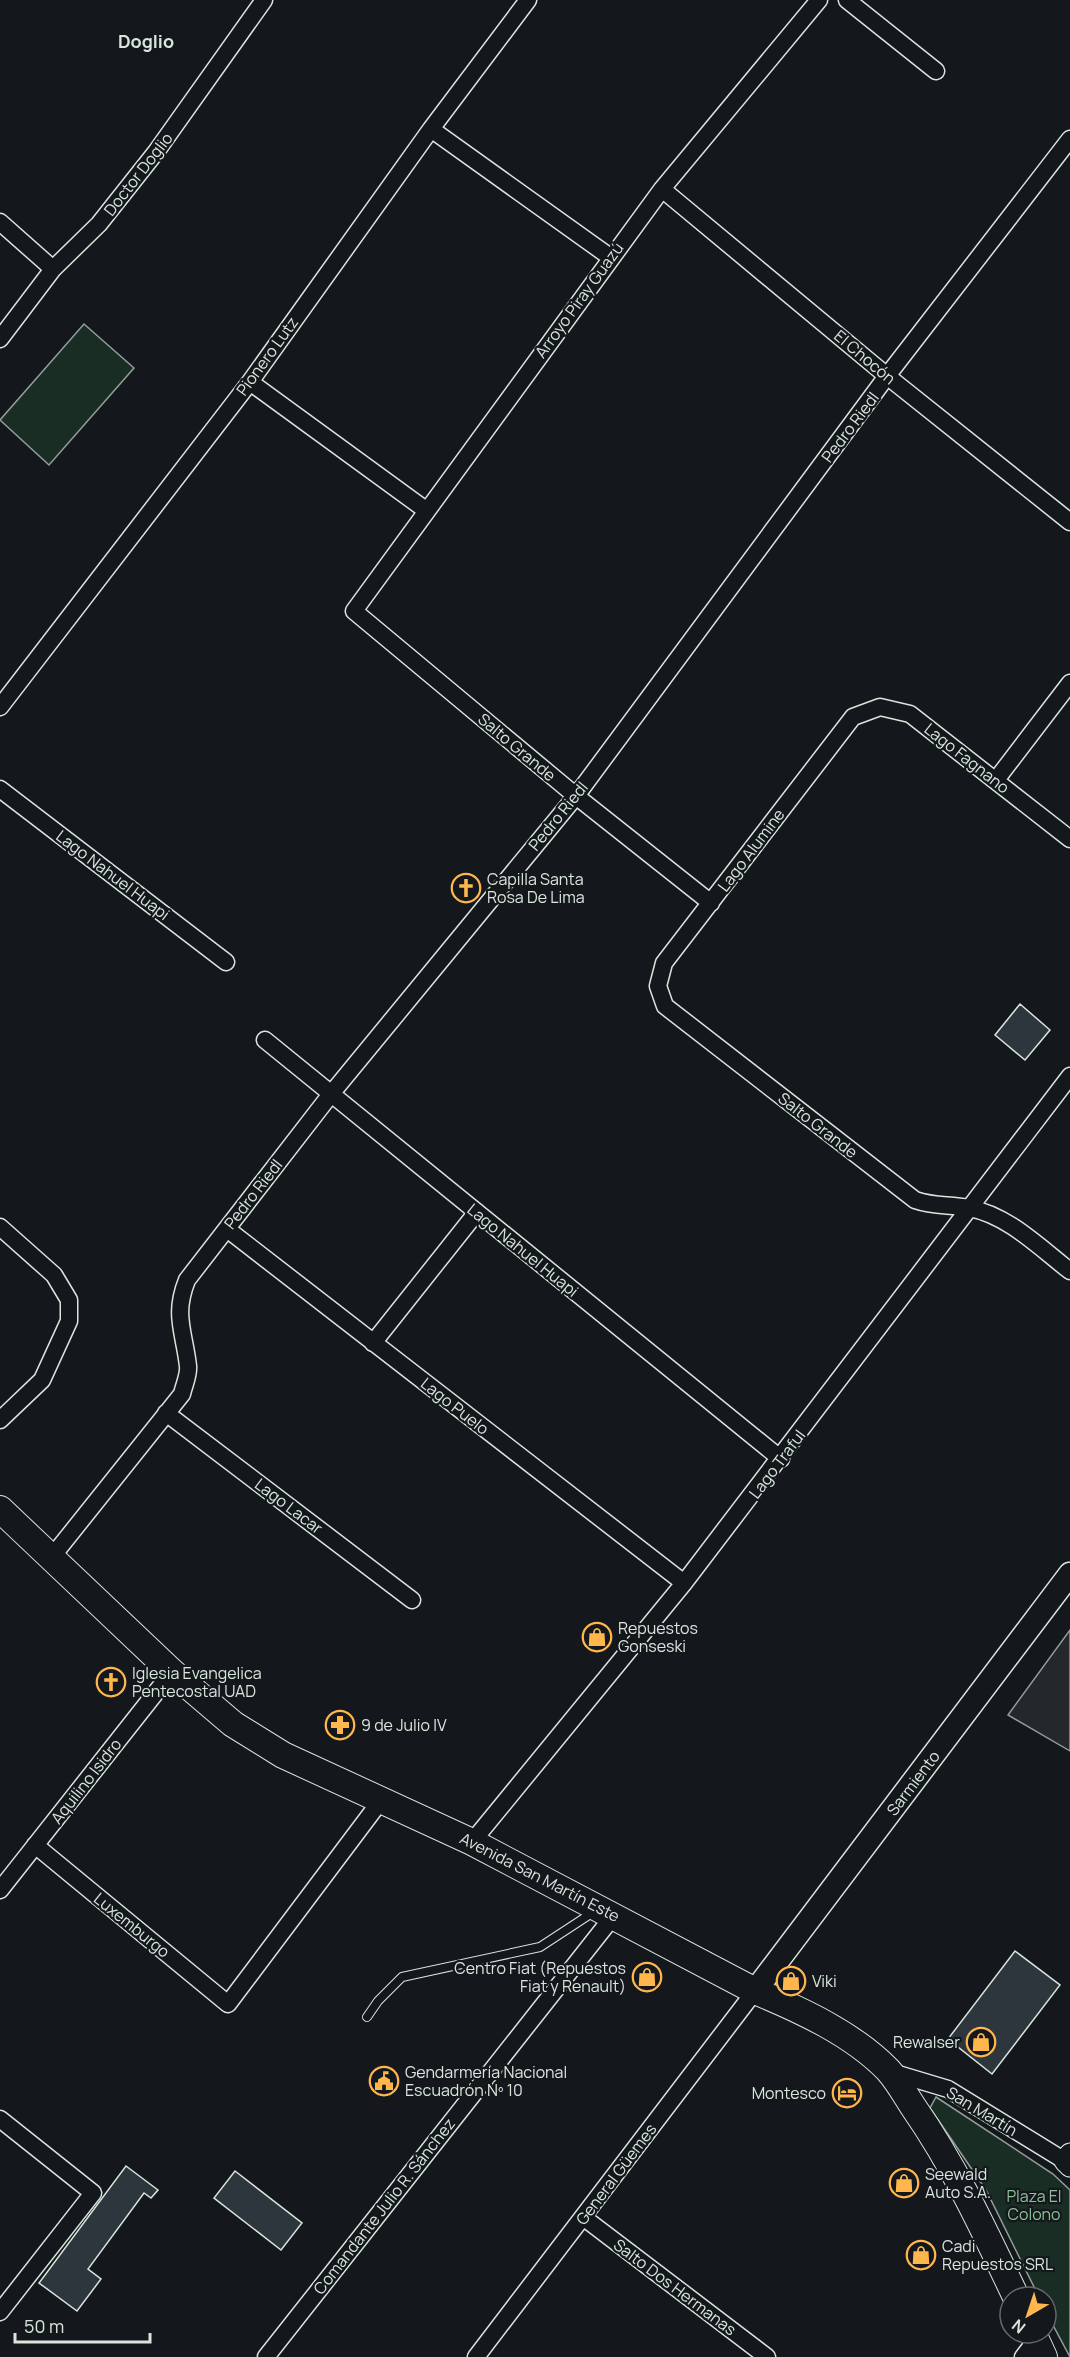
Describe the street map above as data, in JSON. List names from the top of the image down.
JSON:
{
  "streets": {
    "main road": ["Sarmiento", "Avenida San Martín Este"],
    "street": [
      "Doctor Doglio",
      "Arroyo Piray Guazú",
      "Pionero Lutz",
      "El Chocón",
      "Pedro Riedl",
      "Salto Grande",
      "Lago Fagnano",
      "Lago Alumine",
      "Lago Nahuel Huapi",
      "Lago Puelo",
      "Lago Traful",
      "Lago Lacar",
      "Aquilino Isidro",
      "Luxemburgo",
      "San Martín",
      "General Güemes",
      "Comandante Julio R. Sánchez",
      "Salto Dos Hermanas"
    ]
  },
  "crossings": [
    ["Arroyo Piray Guazú", "El Chocón"],
    ["Arroyo Piray Guazú", "Salto Grande"],
    ["El Chocón", "Pedro Riedl"],
    ["Pedro Riedl", "Salto Grande"],
    ["Pedro Riedl", "Lago Nahuel Huapi"],
    ["Pedro Riedl", "Lago Puelo"],
    ["Pedro Riedl", "Lago Lacar"],
    ["Pedro Riedl", "Avenida San Martín Este"],
    ["Salto Grande", "Lago Alumine"],
    ["Salto Grande", "Lago Traful"],
    ["Lago Fagnano", "Lago Alumine"],
    ["Lago Nahuel Huapi", "Lago Traful"],
    ["Lago Puelo", "Lago Traful"],
    ["Lago Traful", "Avenida San Martín Este"],
    ["Aquilino Isidro", "Avenida San Martín Este"],
    ["Aquilino Isidro", "Luxemburgo"],
    ["Sarmiento", "Avenida San Martín Este"],
    ["Sarmiento", "General Güemes"],
    ["Avenida San Martín Este", "Luxemburgo"],
    ["Avenida San Martín Este", "San Martín"],
    ["Avenida San Martín Este", "General Güemes"],
    ["Avenida San Martín Este", "Comandante Julio R. Sánchez"],
    ["General Güemes", "Salto Dos Hermanas"]
  ],
  "districts": ["Doglio"],
  "parks": ["Plaza El Colono"],
  "places": {
    "church": ["Capilla Santa Rosa De Lima", "Iglesia Evangelica Pentecostal UAD"],
    "shop": [
      "Repuestos Gonseski",
      "Centro Fiat (Repuestos Fiat y Renault)",
      "Viki",
      "Rewalser",
      "Seewald Auto S.A.",
      "Cadi Repuestos SRL"
    ],
    "pharmacy": ["9 de Julio IV"],
    "public building": ["Gendarmería Nacional Escuadrón Nº 10"],
    "hotel": ["Montesco"]
  },
  "scale_bar": "50 m",
  "north": "bottom left"
}
